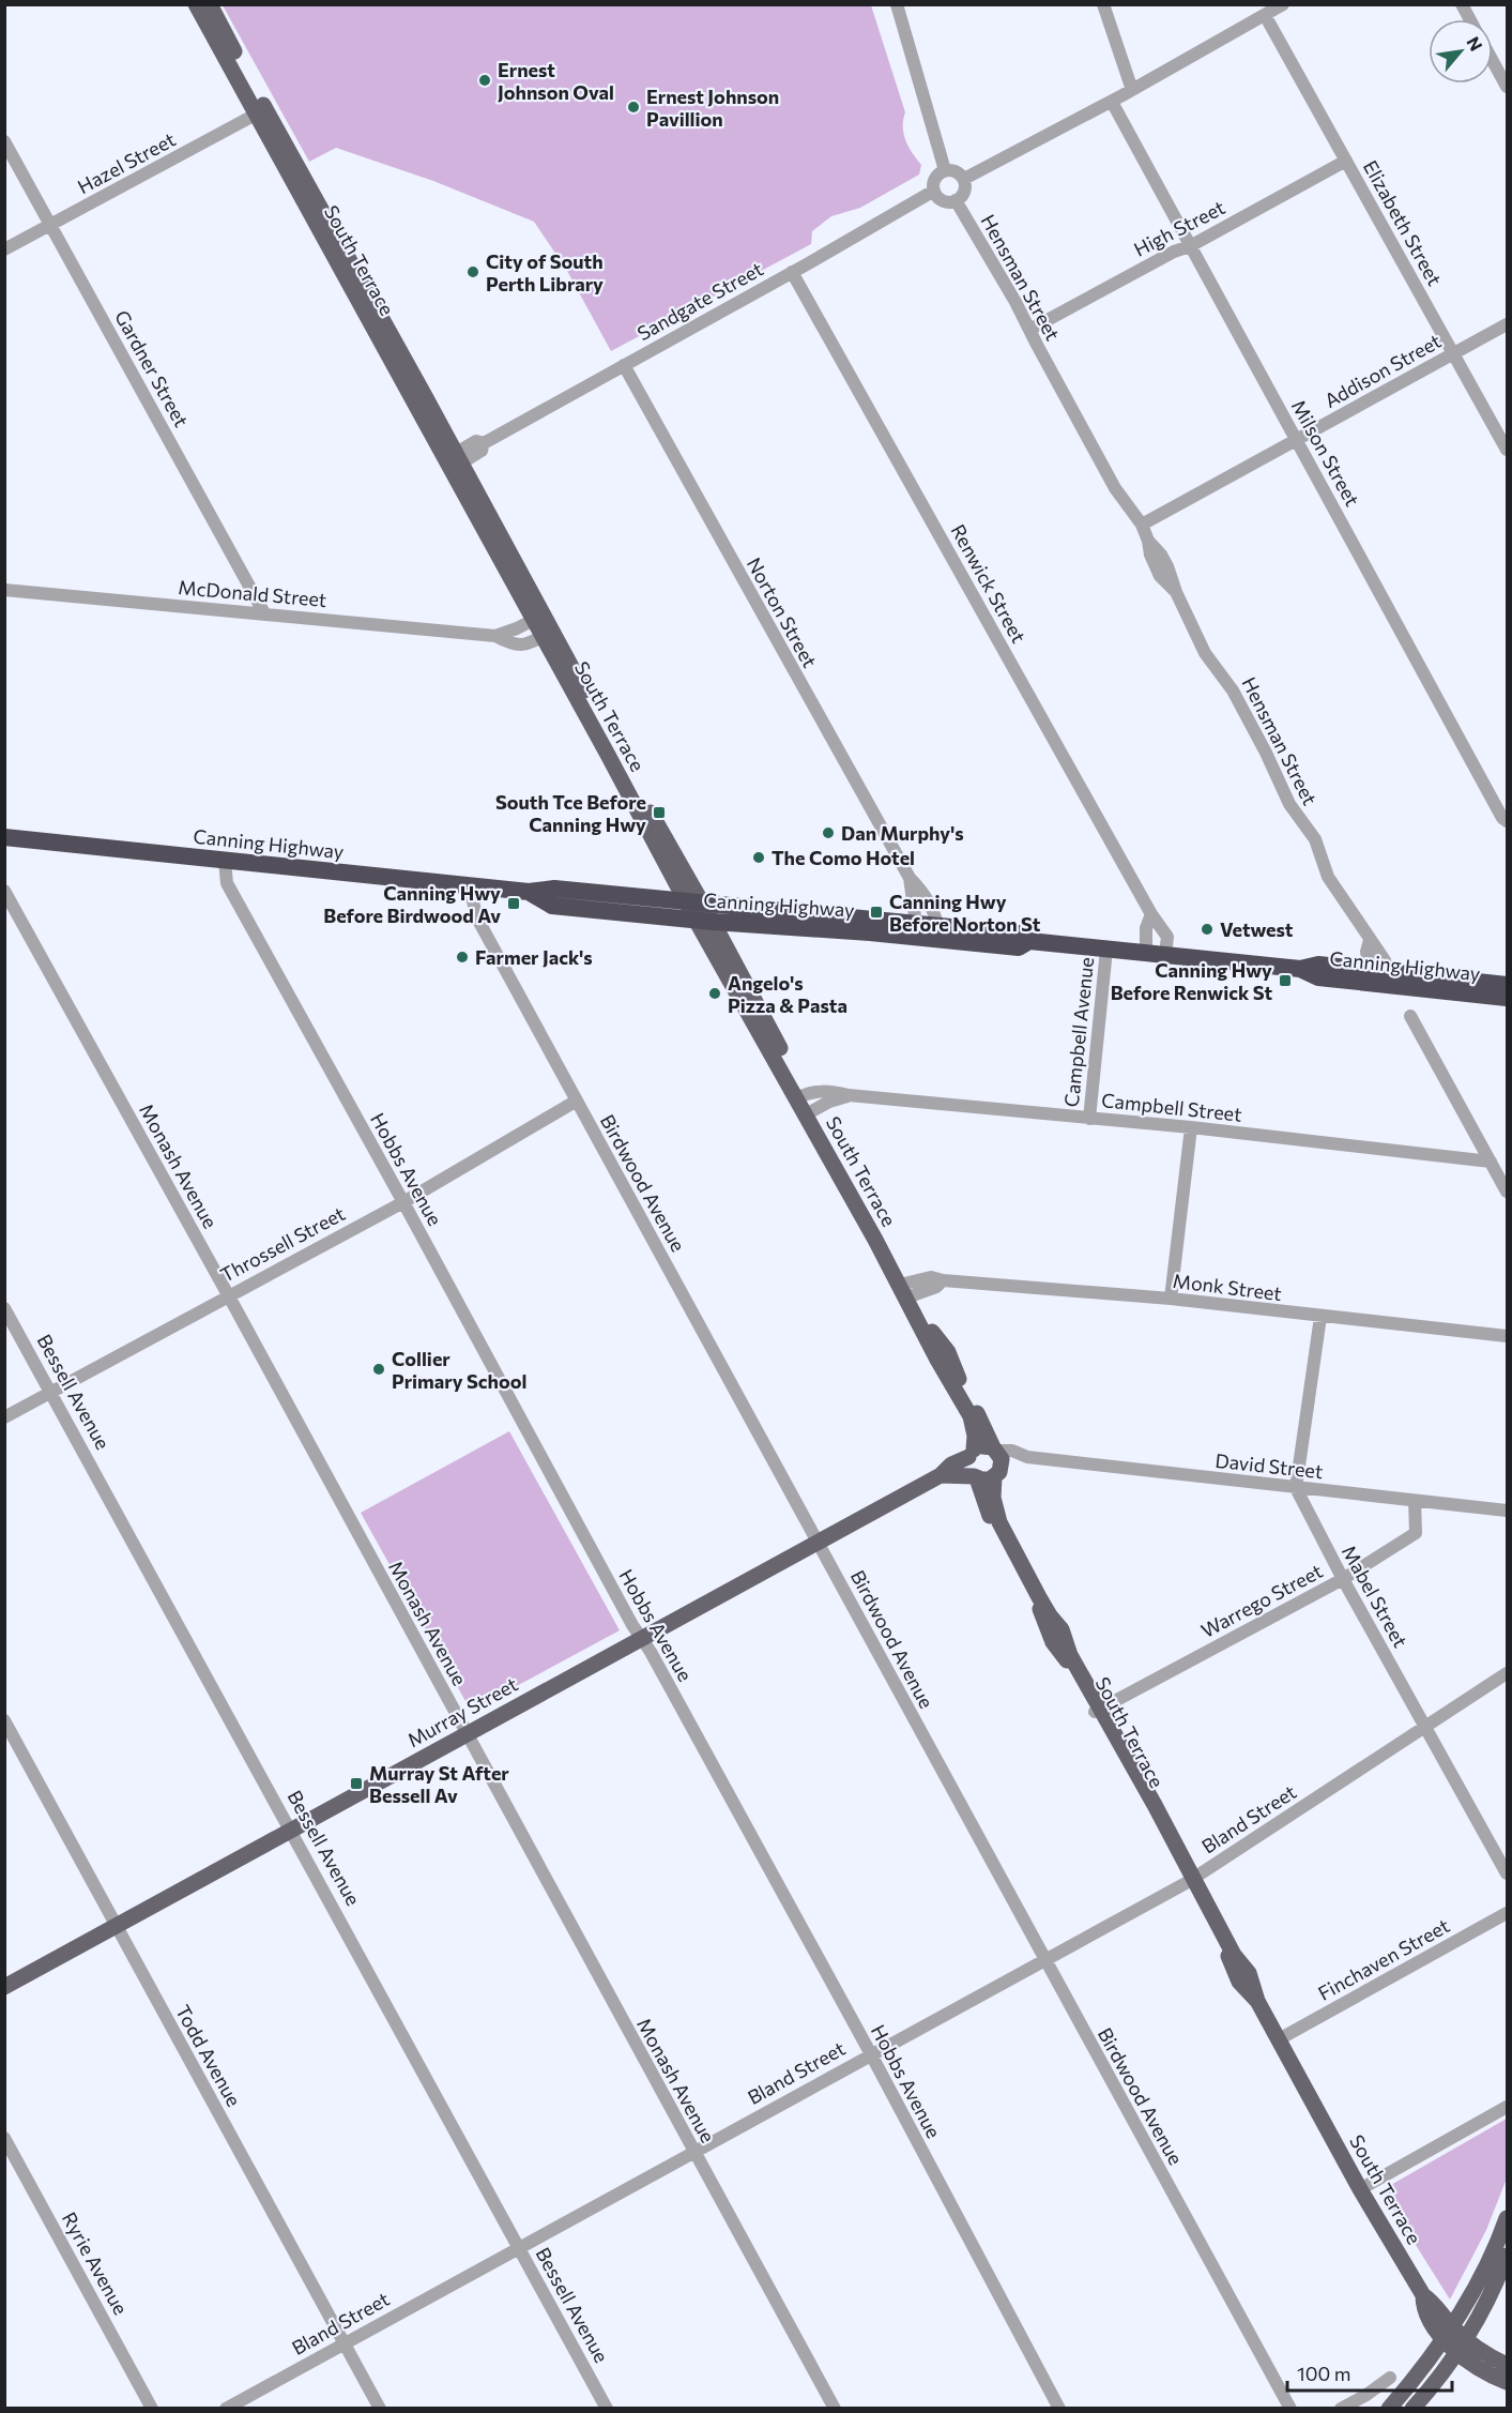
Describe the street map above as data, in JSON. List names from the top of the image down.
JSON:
{
  "streets": {
    "highway": ["Canning Highway"],
    "main road": ["South Terrace", "Murray Street"],
    "street": [
      "Hazel Street",
      "Elizabeth Street",
      "High Street",
      "Hensman Street",
      "Sandgate Street",
      "Gardner Street",
      "Addison Street",
      "Milson Street",
      "Renwick Street",
      "McDonald Street",
      "Norton Street",
      "Campbell Avenue",
      "Campbell Street",
      "Monash Avenue",
      "Hobbs Avenue",
      "Birdwood Avenue",
      "Throssell Street",
      "Monk Street",
      "Bessell Avenue",
      "David Street",
      "Mabel Street",
      "Warrego Street",
      "Bland Street",
      "Finchaven Street",
      "Todd Avenue",
      "Ryrie Avenue"
    ]
  },
  "crossings": [
    ["Hazel Street", "South Terrace"],
    ["Hazel Street", "Gardner Street"],
    ["Elizabeth Street", "High Street"],
    ["Elizabeth Street", "Addison Street"],
    ["High Street", "Hensman Street"],
    ["High Street", "Milson Street"],
    ["South Terrace", "Sandgate Street"],
    ["South Terrace", "McDonald Street"],
    ["South Terrace", "Canning Highway"],
    ["South Terrace", "Campbell Street"],
    ["South Terrace", "Monk Street"],
    ["South Terrace", "David Street"],
    ["South Terrace", "Warrego Street"],
    ["South Terrace", "Murray Street"],
    ["South Terrace", "Bland Street"],
    ["South Terrace", "Finchaven Street"],
    ["Hensman Street", "Sandgate Street"],
    ["Hensman Street", "Addison Street"],
    ["Hensman Street", "Canning Highway"],
    ["Sandgate Street", "Renwick Street"],
    ["Sandgate Street", "Norton Street"],
    ["Gardner Street", "McDonald Street"],
    ["Addison Street", "Milson Street"],
    ["Renwick Street", "Canning Highway"],
    ["Norton Street", "Canning Highway"],
    ["Canning Highway", "Campbell Avenue"],
    ["Canning Highway", "Hobbs Avenue"],
    ["Canning Highway", "Birdwood Avenue"],
    ["Campbell Avenue", "Campbell Street"],
    ["Monash Avenue", "Throssell Street"],
    ["Monash Avenue", "Murray Street"],
    ["Monash Avenue", "Bland Street"],
    ["Hobbs Avenue", "Throssell Street"],
    ["Hobbs Avenue", "Murray Street"],
    ["Hobbs Avenue", "Bland Street"],
    ["Birdwood Avenue", "Throssell Street"],
    ["Birdwood Avenue", "Murray Street"],
    ["Birdwood Avenue", "Bland Street"],
    ["Throssell Street", "Bessell Avenue"],
    ["Bessell Avenue", "Murray Street"],
    ["Bessell Avenue", "Bland Street"],
    ["David Street", "Mabel Street"],
    ["David Street", "Warrego Street"],
    ["David Street", "Murray Street"],
    ["Mabel Street", "Warrego Street"],
    ["Mabel Street", "Bland Street"],
    ["Murray Street", "Todd Avenue"],
    ["Bland Street", "Todd Avenue"]
  ],
  "places": {
    "other": [
      "Ernest Johnson Oval",
      "Ernest Johnson Pavillion",
      "City of South Perth Library",
      "Dan Murphy's",
      "The Como Hotel",
      "Vetwest",
      "Farmer Jack's",
      "Angelo's Pizza & Pasta",
      "Collier Primary School"
    ],
    "transit": [
      "South Tce Before Canning Hwy",
      "Canning Hwy Before Birdwood Av",
      "Canning Hwy Before Norton St",
      "Canning Hwy Before Renwick St",
      "Murray St After Bessell Av"
    ]
  },
  "scale_bar": "100 m",
  "north": "top right"
}
